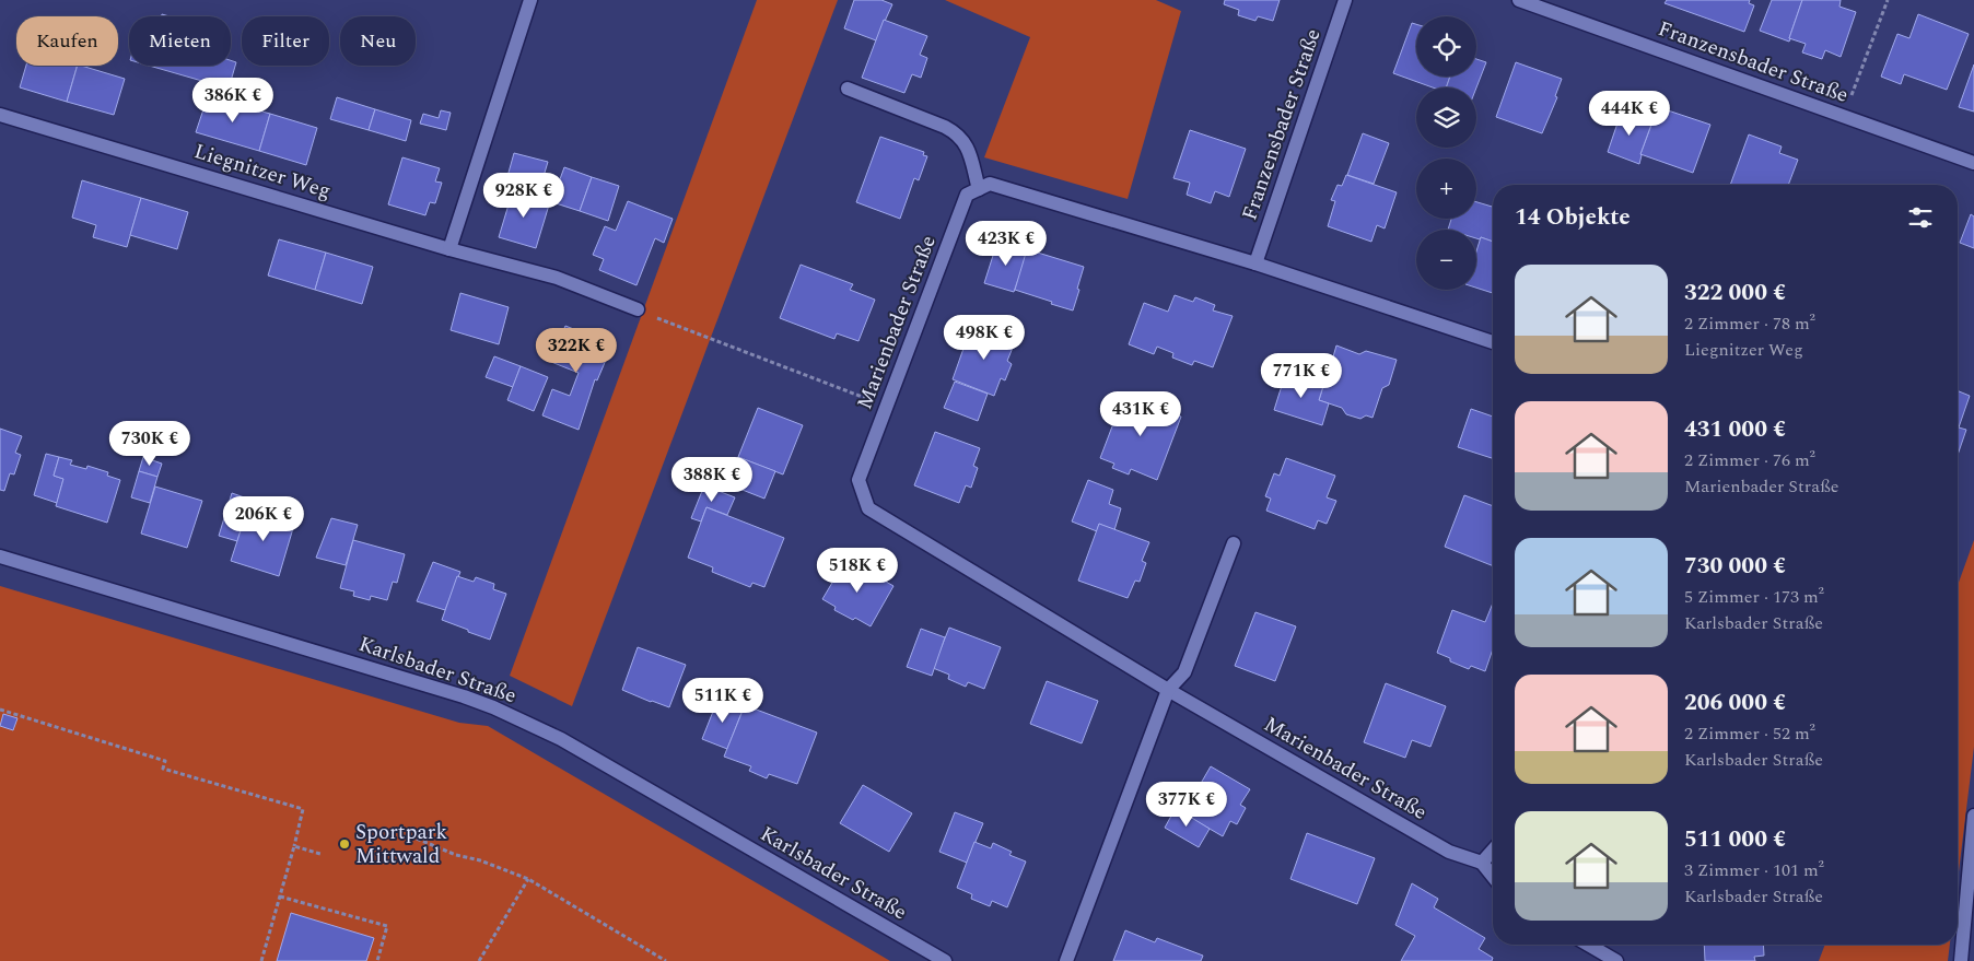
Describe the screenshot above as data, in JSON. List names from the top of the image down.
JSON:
{
  "streets": {
    "street": [
      "Franzensbader Straße",
      "Liegnitzer Weg",
      "Marienbader Straße",
      "Karlsbader Straße"
    ]
  },
  "places": ["Sportpark Mittwald"],
  "page": {
    "map_buttons": ["+", "−"],
    "chip": [
      "Kaufen",
      "Mieten",
      "Filter",
      "Neu"
    ],
    "price": [
      "386K €",
      "444K €",
      "928K €",
      "423K €",
      "498K €",
      "322K €",
      "771K €",
      "431K €",
      "730K €",
      "388K €",
      "206K €",
      "518K €",
      "511K €",
      "377K €"
    ],
    "heading": "14 Objekte",
    "list": [
      {
        "name": "322 000 €",
        "note": "2 Zimmer · 78 m² · Liegnitzer Weg"
      },
      {
        "name": "431 000 €",
        "note": "2 Zimmer · 76 m² · Marienbader Straße"
      },
      {
        "name": "730 000 €",
        "note": "5 Zimmer · 173 m² · Karlsbader Straße"
      },
      {
        "name": "206 000 €",
        "note": "2 Zimmer · 52 m² · Karlsbader Straße"
      },
      {
        "name": "511 000 €",
        "note": "3 Zimmer · 101 m² · Karlsbader Straße"
      }
    ]
  }
}
